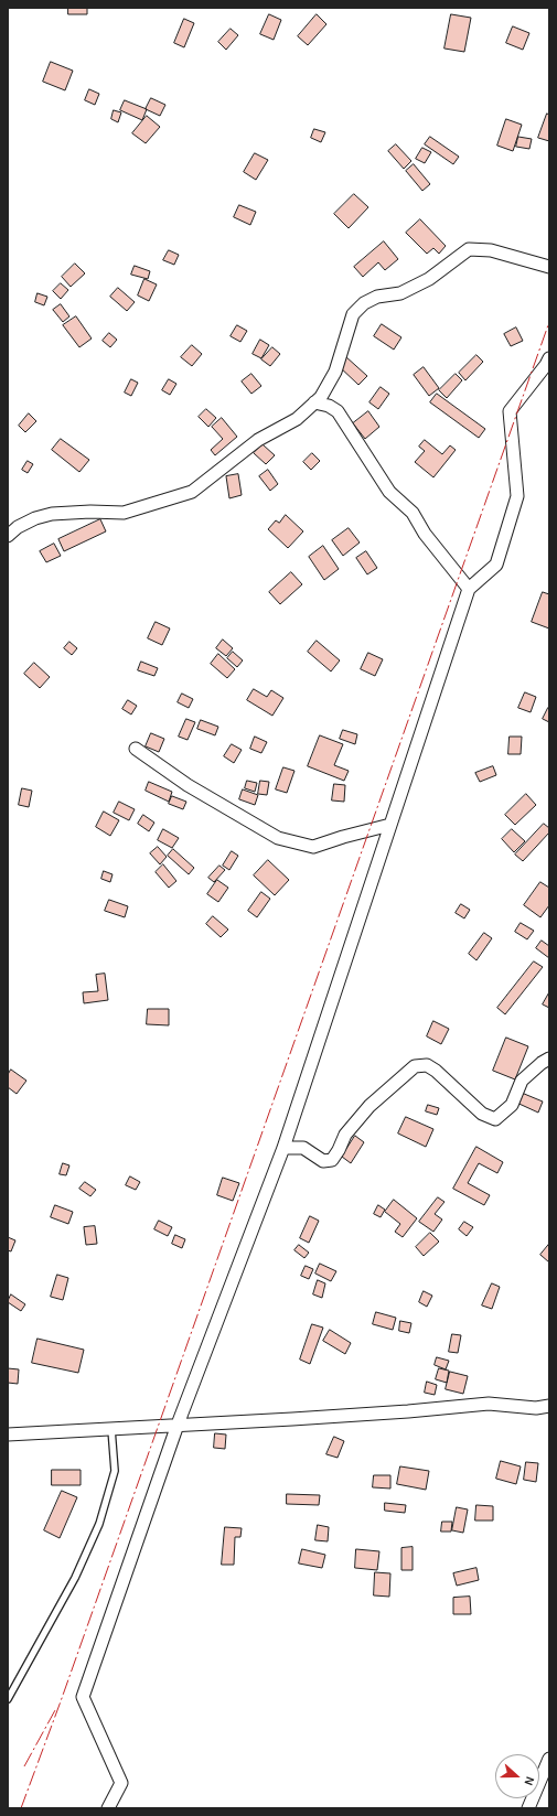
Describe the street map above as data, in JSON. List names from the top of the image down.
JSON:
{
  "north": "right"
}
